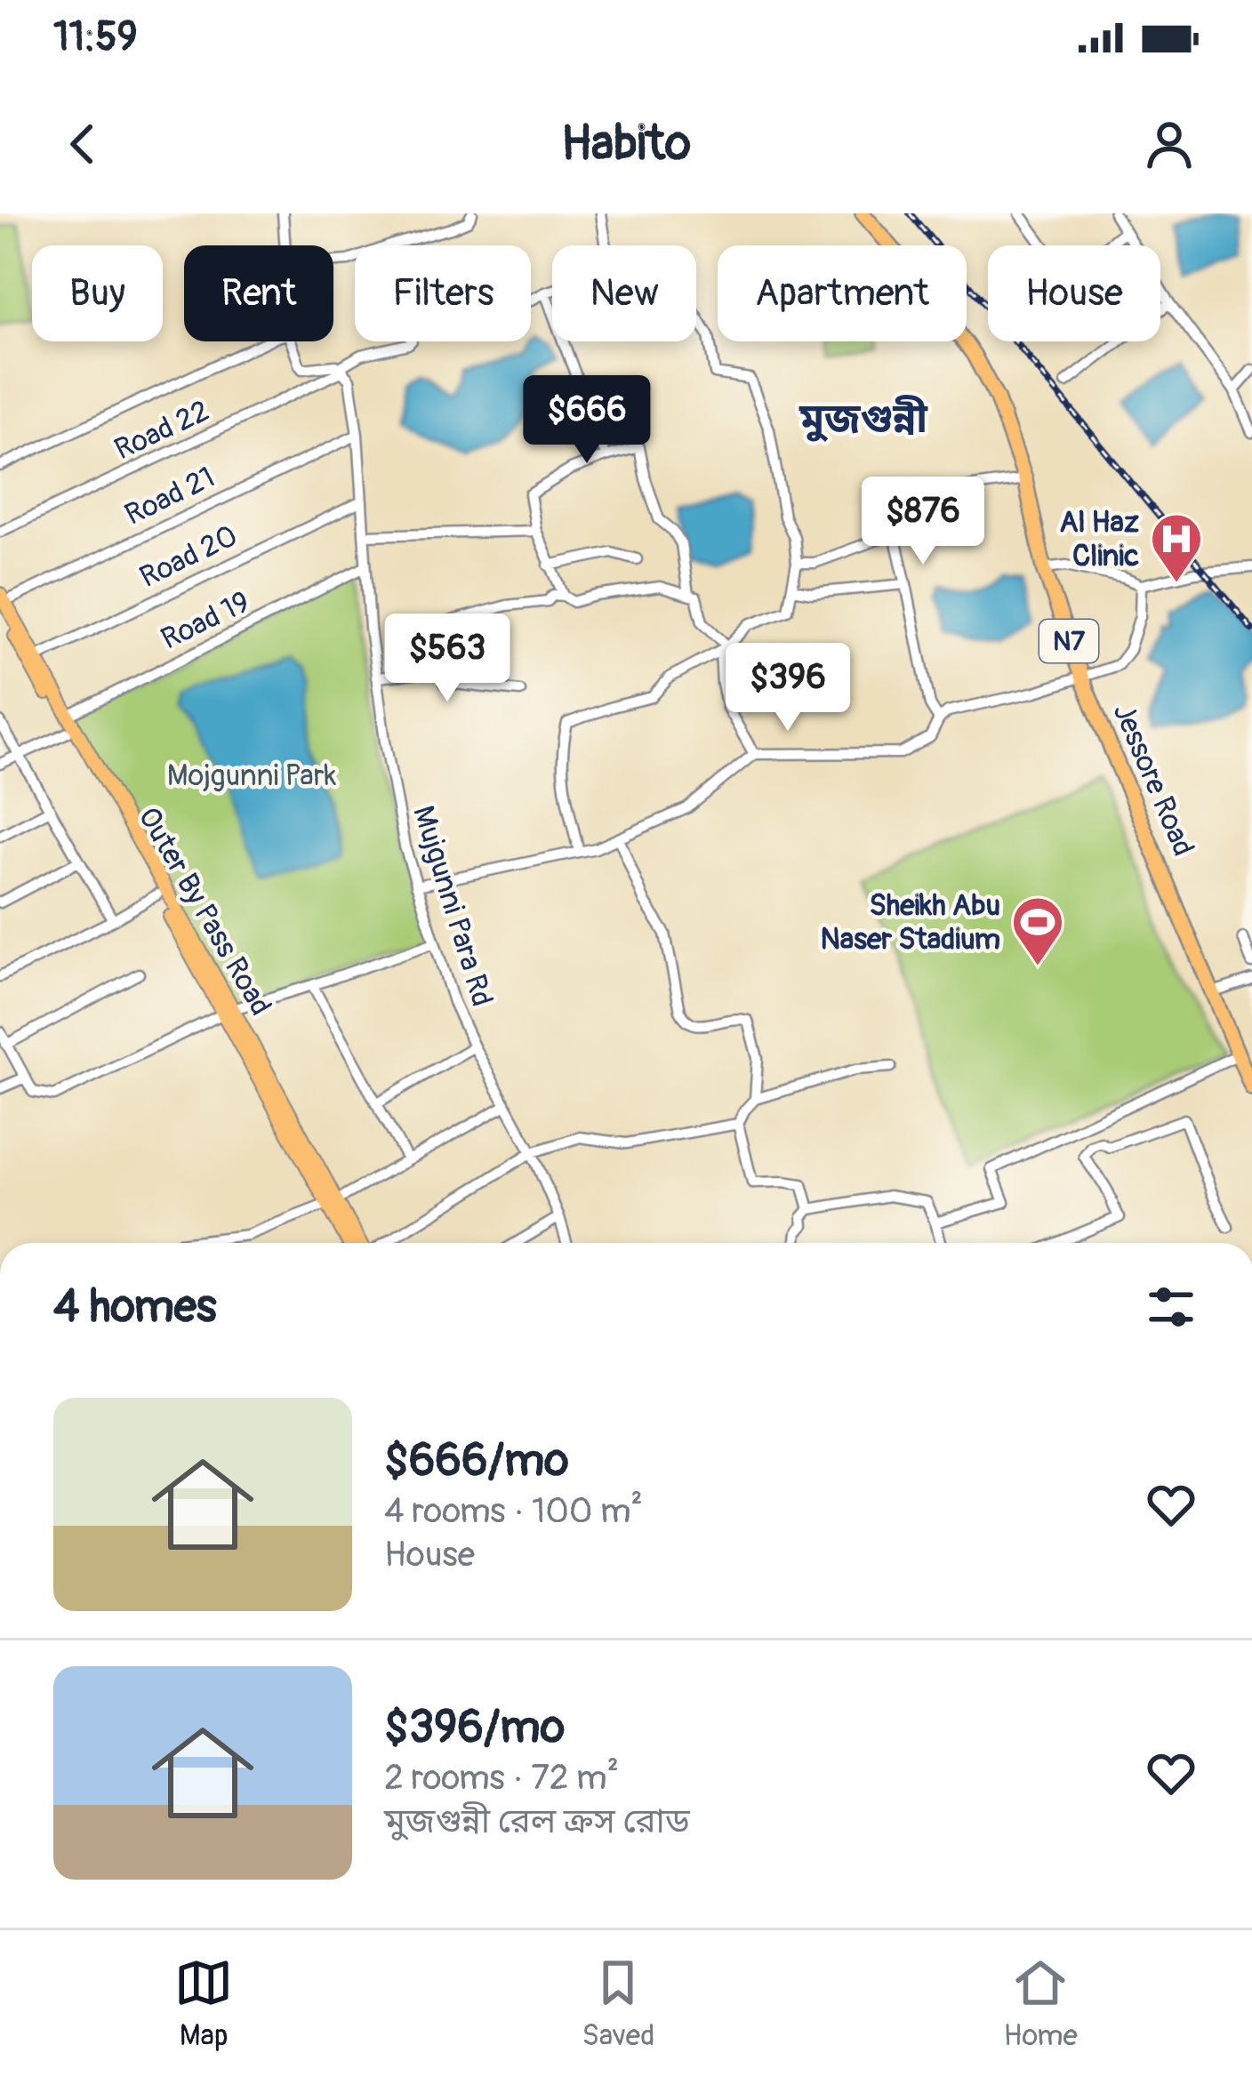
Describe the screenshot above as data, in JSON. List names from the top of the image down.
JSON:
{
  "streets": {
    "highway": ["N7", "Jessore Road"],
    "main road": ["Outer By Pass Road"],
    "street": [
      "Road 22",
      "Road 21",
      "Road 20",
      "Road 19",
      "Mujgunni Para Rd"
    ]
  },
  "crossings": [
    ["Road 22", "Mujgunni Para Rd"],
    ["Road 21", "Mujgunni Para Rd"],
    ["Road 21", "Outer By Pass Road"],
    ["Road 20", "Mujgunni Para Rd"],
    ["Road 20", "Outer By Pass Road"],
    ["Road 19", "Mujgunni Para Rd"],
    ["Road 19", "Outer By Pass Road"]
  ],
  "districts": ["মুজগুন্নী"],
  "parks": ["Mojgunni Park"],
  "places": {
    "hospital": ["Al Haz Clinic"],
    "sports": ["Sheikh Abu Naser Stadium"]
  },
  "page": {
    "status": "11:59",
    "header": "Habito",
    "chip": [
      "Buy",
      "Rent",
      "Filters",
      "New",
      "Apartment",
      "House"
    ],
    "price": [
      "$666",
      "$876",
      "$563",
      "$396"
    ],
    "heading": "4 homes",
    "list": [
      {
        "name": "$666/mo",
        "note": "4 rooms · 100 m² · House"
      },
      {
        "name": "$396/mo",
        "note": "2 rooms · 72 m² · মুজগুন্নী রেল ক্রস রোড"
      }
    ],
    "tabs": ["Map", "Saved", "Home"]
  }
}
